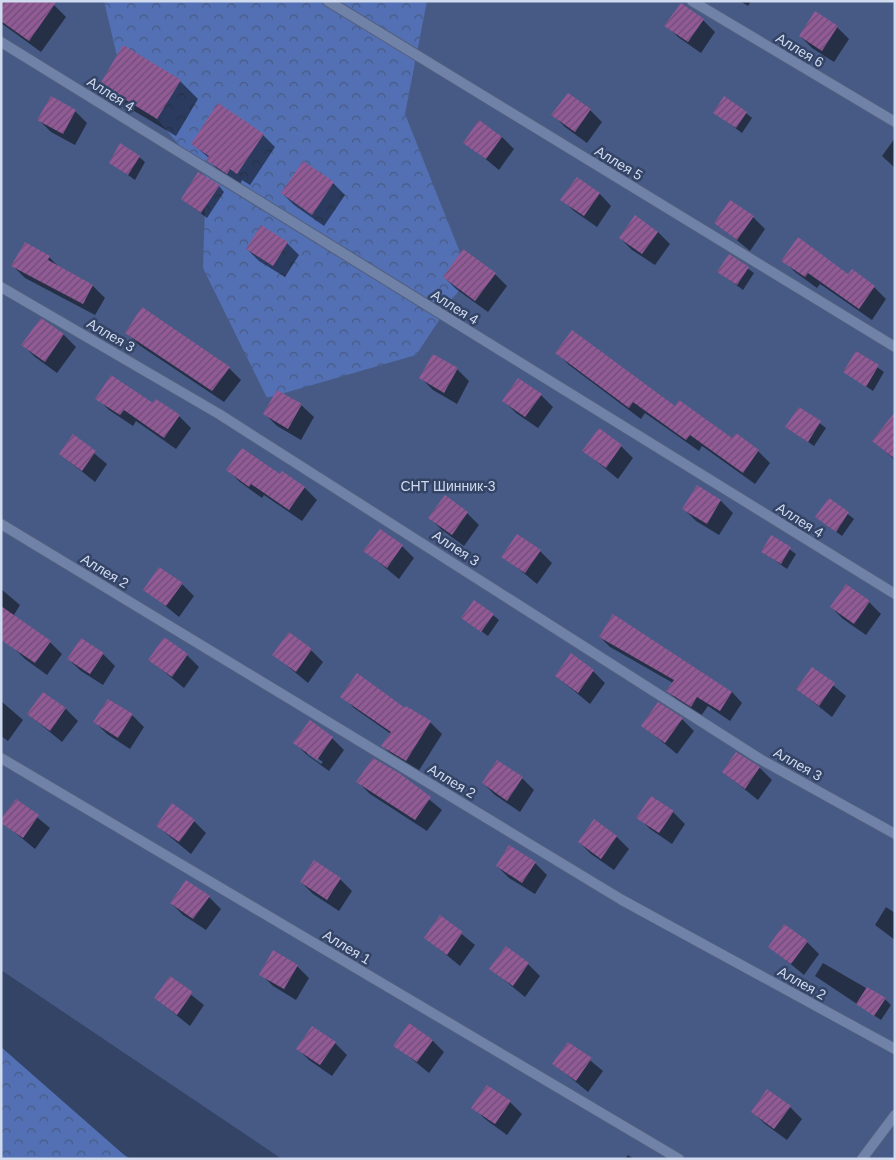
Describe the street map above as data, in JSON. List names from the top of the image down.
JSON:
{
  "streets": {
    "lane": [
      "Аллея 6",
      "Аллея 4",
      "Аллея 5",
      "Аллея 3",
      "Аллея 2",
      "Аллея 1"
    ]
  },
  "parks": ["СНТ Шинник-3"]
}
